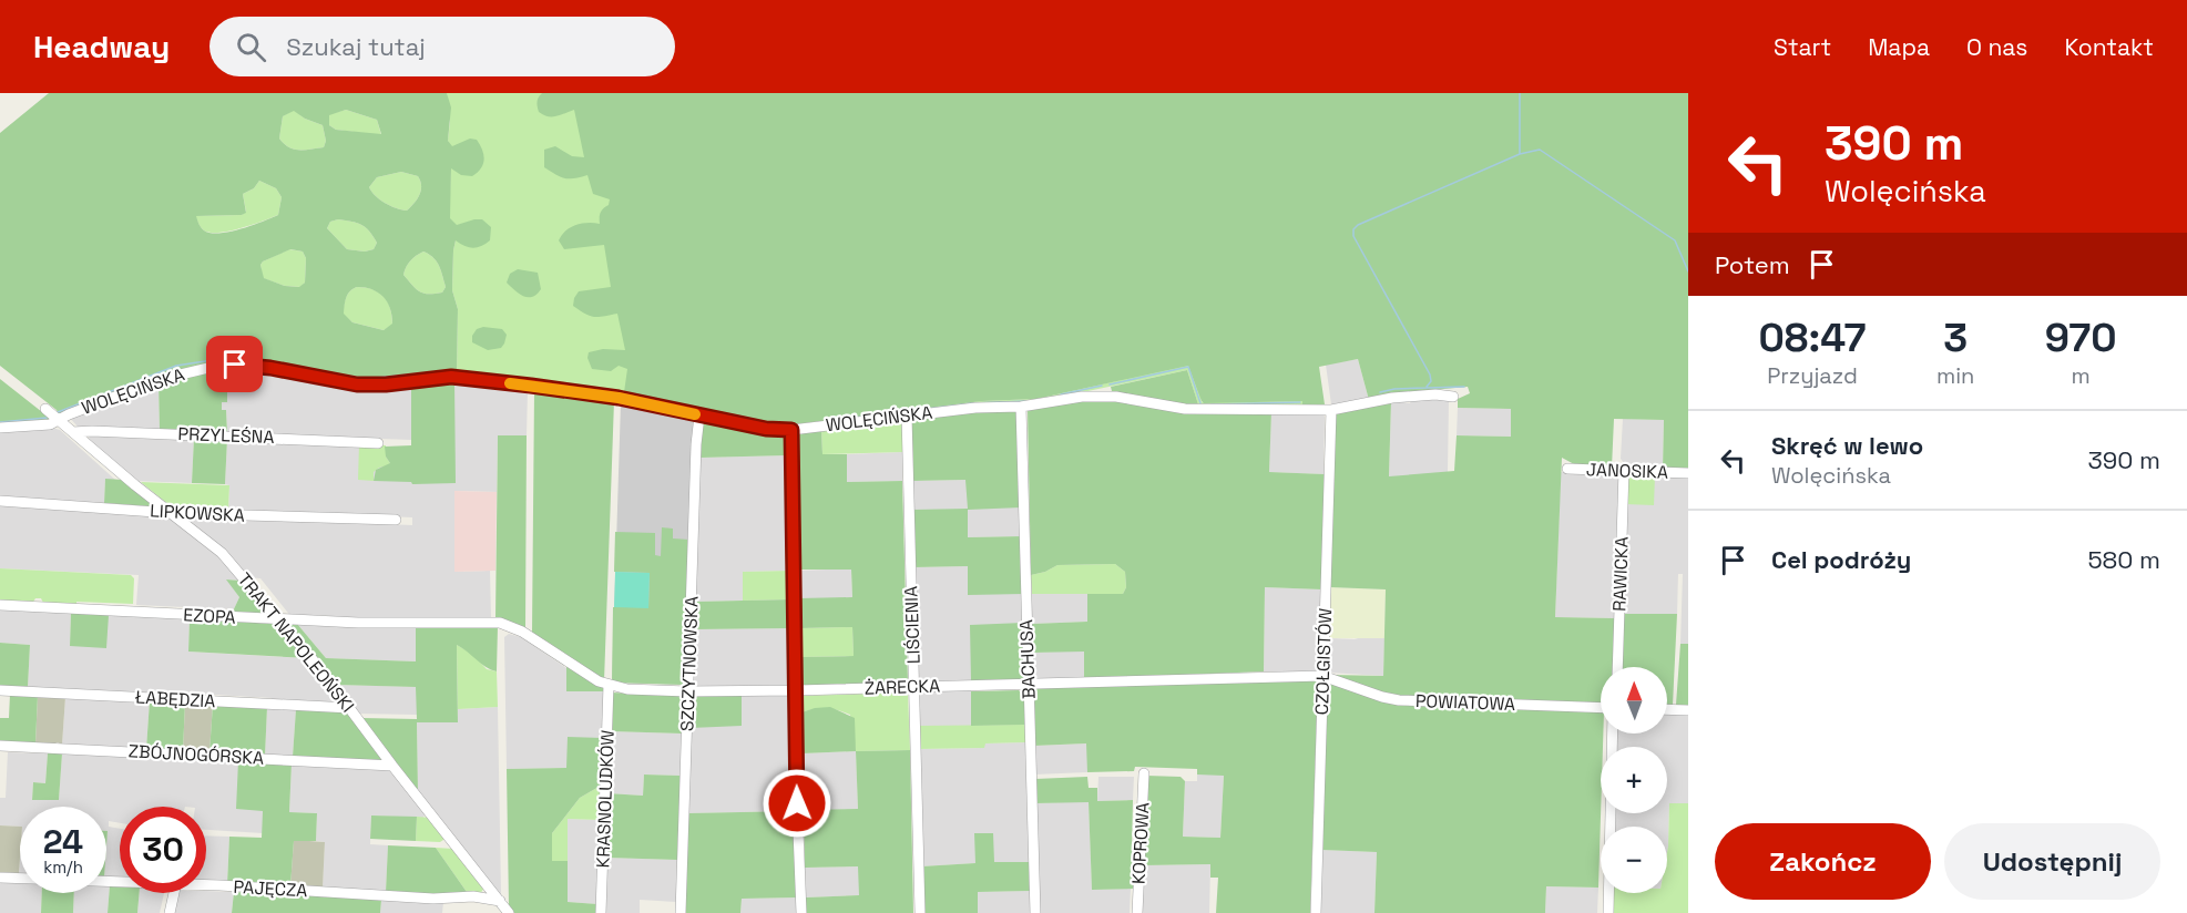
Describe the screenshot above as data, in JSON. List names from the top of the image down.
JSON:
{
  "streets": {
    "street": [
      "WOLĘCIŃSKA",
      "PRZYLEŚNA",
      "JANOSIKA",
      "LIPKOWSKA",
      "RAWICKA",
      "EZOPA",
      "LIŚCIENIA",
      "TRAKT NAPOLEOŃSKI",
      "BACHUSA",
      "CZOŁGISTÓW",
      "SZCZYTNOWSKA",
      "ŻARECKA",
      "ŁABĘDZIA",
      "POWIATOWA",
      "ZBÓJNOGÓRSKA",
      "KRASNOLUDKÓW",
      "KOPROWA",
      "PAJĘCZA"
    ]
  },
  "crossings": [
    ["WOLĘCIŃSKA", "LIŚCIENIA"],
    ["WOLĘCIŃSKA", "TRAKT NAPOLEOŃSKI"],
    ["WOLĘCIŃSKA", "BACHUSA"],
    ["WOLĘCIŃSKA", "CZOŁGISTÓW"],
    ["WOLĘCIŃSKA", "SZCZYTNOWSKA"],
    ["PRZYLEŚNA", "TRAKT NAPOLEOŃSKI"],
    ["JANOSIKA", "RAWICKA"],
    ["LIPKOWSKA", "TRAKT NAPOLEOŃSKI"],
    ["EZOPA", "TRAKT NAPOLEOŃSKI"],
    ["EZOPA", "ŻARECKA"],
    ["LIŚCIENIA", "ŻARECKA"],
    ["TRAKT NAPOLEOŃSKI", "ŁABĘDZIA"],
    ["TRAKT NAPOLEOŃSKI", "ZBÓJNOGÓRSKA"],
    ["TRAKT NAPOLEOŃSKI", "PAJĘCZA"],
    ["BACHUSA", "ŻARECKA"],
    ["CZOŁGISTÓW", "ŻARECKA"],
    ["CZOŁGISTÓW", "POWIATOWA"],
    ["SZCZYTNOWSKA", "ŻARECKA"],
    ["ŻARECKA", "POWIATOWA"],
    ["ŻARECKA", "KRASNOLUDKÓW"]
  ],
  "north": "top",
  "page": {
    "header": "Headway",
    "search": "Szukaj tutaj",
    "nav": [
      "Start",
      "Mapa",
      "O nas",
      "Kontakt"
    ],
    "turn": ["390 m", "Wolęcińska"],
    "then": "Potem",
    "eta": [
      "08:47",
      "Przyjazd",
      "3",
      "min",
      "970",
      "m"
    ],
    "list": [
      {
        "name": "Skręć w lewo",
        "note": "Wolęcińska",
        "value": "390 m"
      },
      {
        "name": "Cel podróży",
        "value": "580 m"
      }
    ],
    "map_buttons": ["+", "−"],
    "speed": "24 km/h",
    "limit": "30",
    "buttons": ["Zakończ", "Udostępnij"]
  }
}
